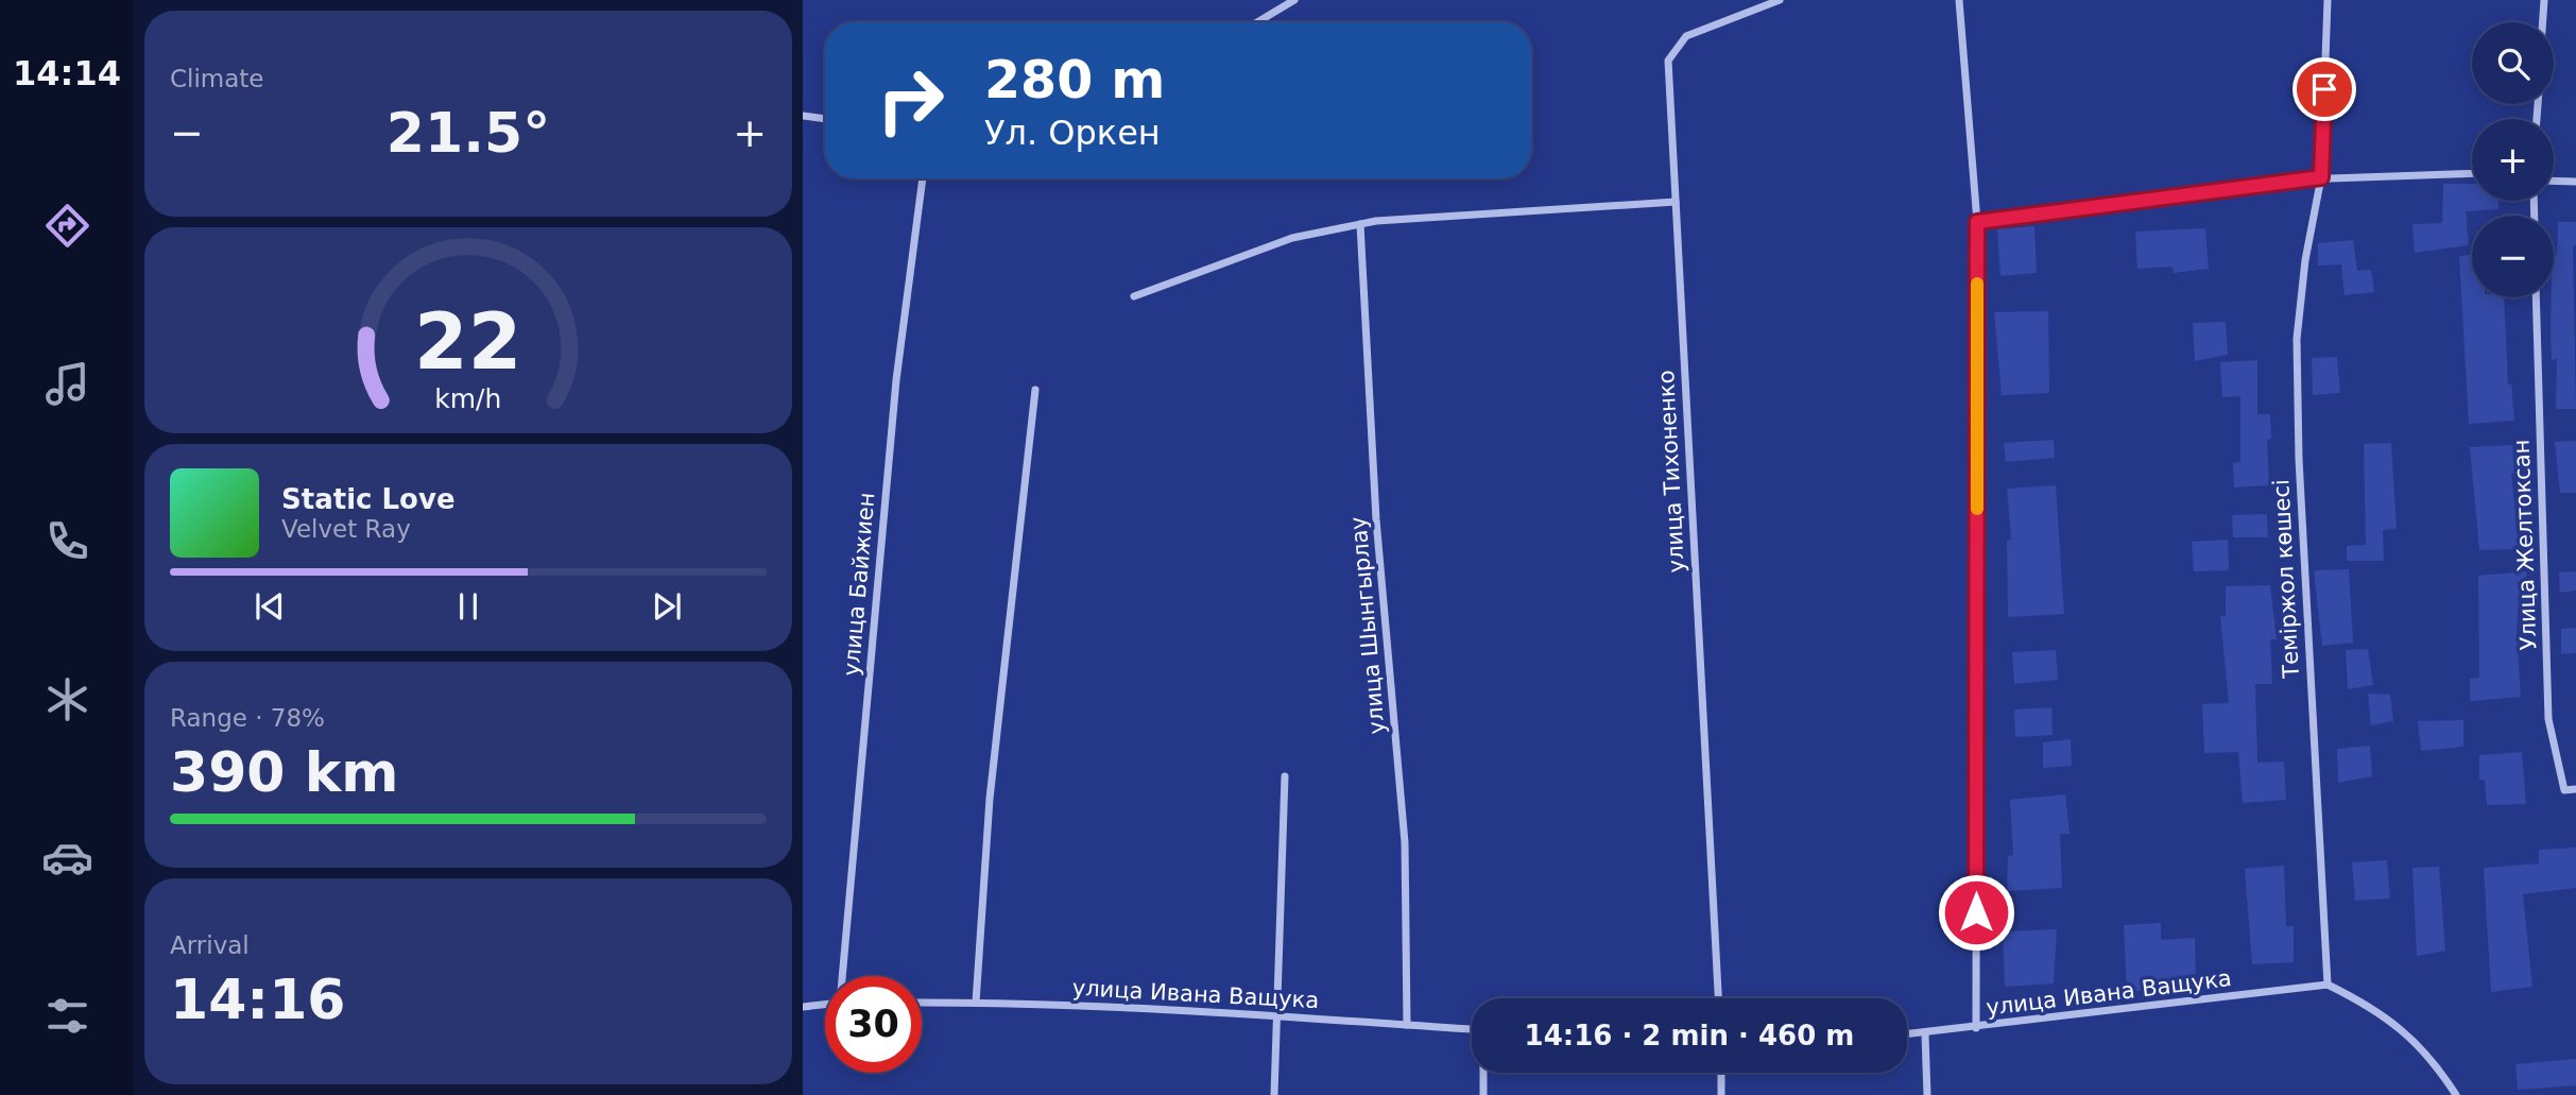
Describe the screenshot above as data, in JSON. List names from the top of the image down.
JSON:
{
  "streets": {
    "street": [
      "улица Тихоненко",
      "Улица Желтоксан",
      "Теміржол көшесі",
      "улица Байжиен",
      "улица Шынгырлау",
      "улица Ивана Ващука"
    ]
  },
  "crossings": [
    ["Теміржол көшесі", "улица Ивана Ващука"],
    ["улица Шынгырлау", "улица Ивана Ващука"]
  ],
  "page": {
    "tabs": "14:14",
    "tile": [
      "Climate",
      ["Range · 78%", "390 km"],
      ["Arrival", "14:16"]
    ],
    "map_buttons": ["+", "−"],
    "turn": ["280 m", "Ул. Оркен"],
    "heat": ["−", "21.5°", "+"],
    "song": ["Static Love", "Velvet Ray"],
    "limit": "30",
    "trip": "14:16 · 2 min · 460 m",
    "gauge": ["22", "km/h"]
  }
}
